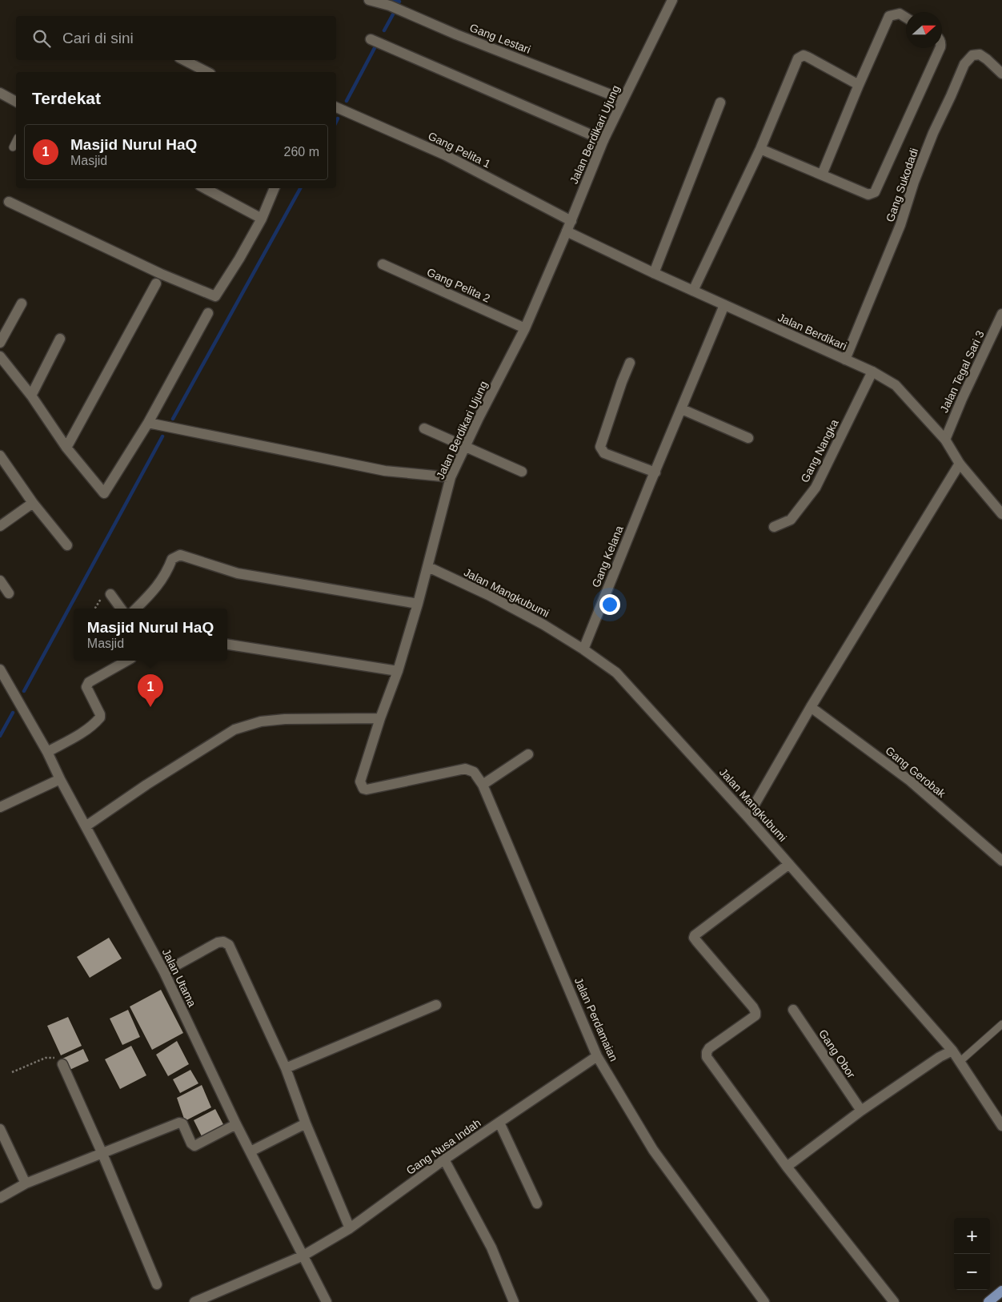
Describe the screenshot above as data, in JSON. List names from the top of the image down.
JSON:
{
  "streets": {
    "street": [
      "Gang Lestari",
      "Jalan Berdikari Ujung",
      "Gang Pelita 1",
      "Gang Sukodadi",
      "Gang Pelita 2",
      "Jalan Berdikari",
      "Jalan Tegal Sari 3",
      "Gang Nangka",
      "Gang Kelana",
      "Jalan Mangkubumi",
      "Gang Gerobak",
      "Jalan Utama",
      "Jalan Perdamaian",
      "Gang Obor",
      "Gang Nusa Indah"
    ]
  },
  "crossings": [
    ["Gang Lestari", "Jalan Berdikari Ujung"],
    ["Jalan Berdikari Ujung", "Gang Pelita 1"],
    ["Jalan Berdikari Ujung", "Gang Pelita 2"],
    ["Jalan Berdikari Ujung", "Jalan Berdikari"],
    ["Jalan Berdikari Ujung", "Jalan Mangkubumi"],
    ["Jalan Berdikari Ujung", "Jalan Perdamaian"],
    ["Gang Sukodadi", "Jalan Berdikari"],
    ["Jalan Berdikari", "Jalan Tegal Sari 3"],
    ["Jalan Berdikari", "Gang Nangka"],
    ["Jalan Berdikari", "Gang Kelana"],
    ["Gang Kelana", "Jalan Mangkubumi"],
    ["Jalan Utama", "Gang Nusa Indah"],
    ["Jalan Perdamaian", "Gang Nusa Indah"]
  ],
  "north": "right",
  "page": {
    "search": "Cari di sini",
    "heading": "Terdekat",
    "list": [
      {
        "mark": "1",
        "name": "Masjid Nurul HaQ",
        "note": "Masjid",
        "value": "260 m"
      }
    ],
    "popup": ["Masjid Nurul HaQ", "Masjid"],
    "pins": "1",
    "map_buttons": ["+", "−"]
  }
}
